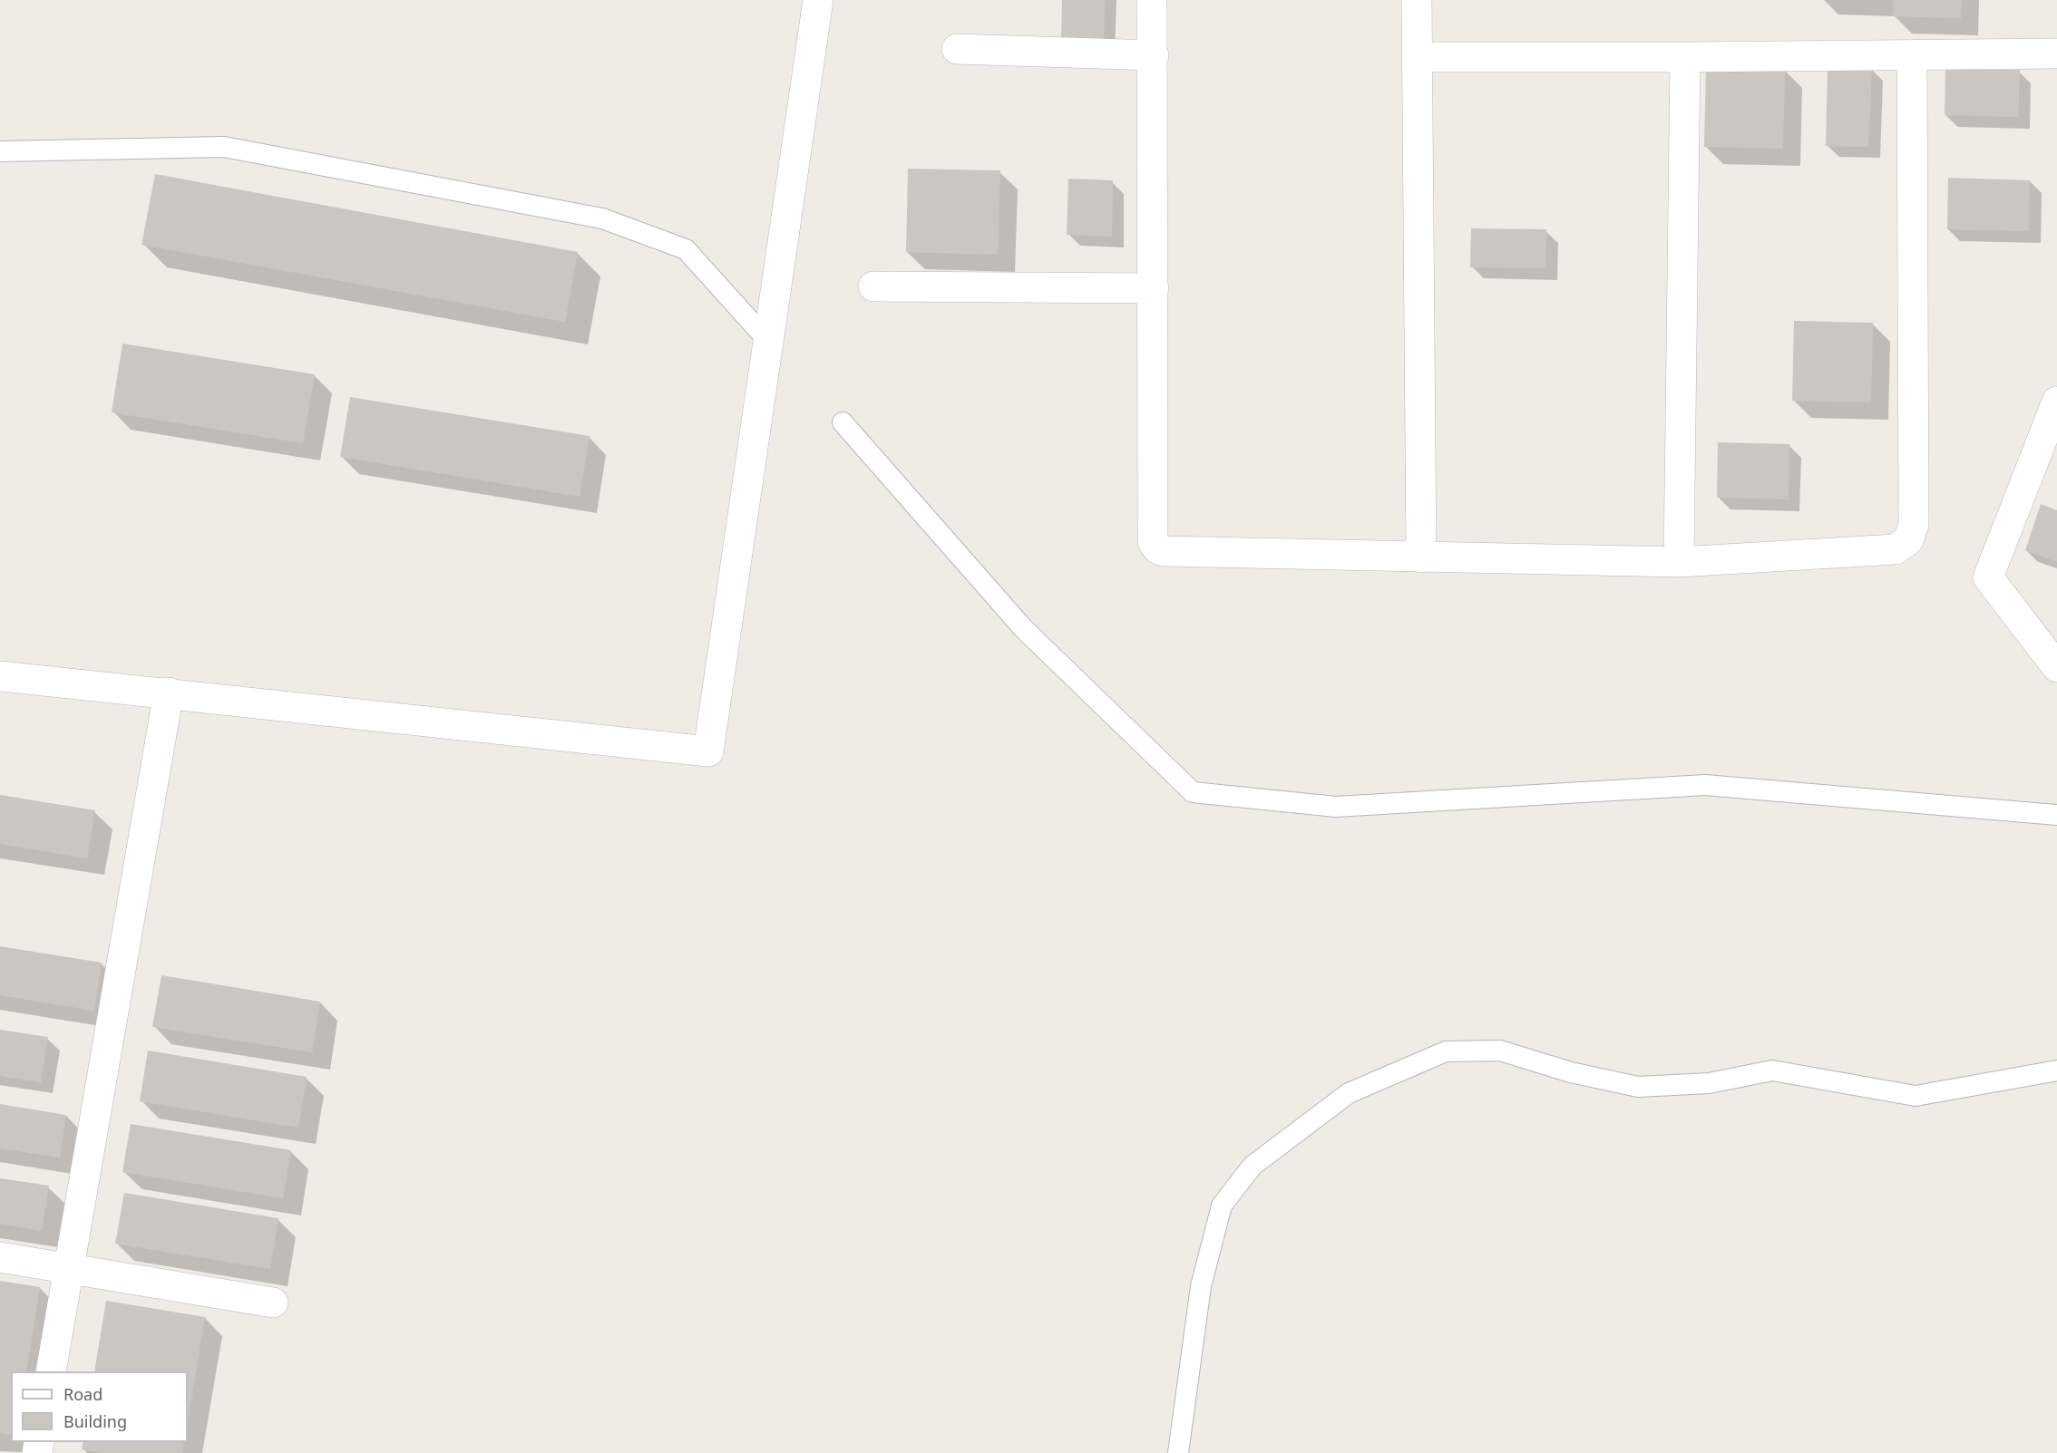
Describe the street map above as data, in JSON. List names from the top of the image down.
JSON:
{
  "legend": ["Road", "Building"]
}
